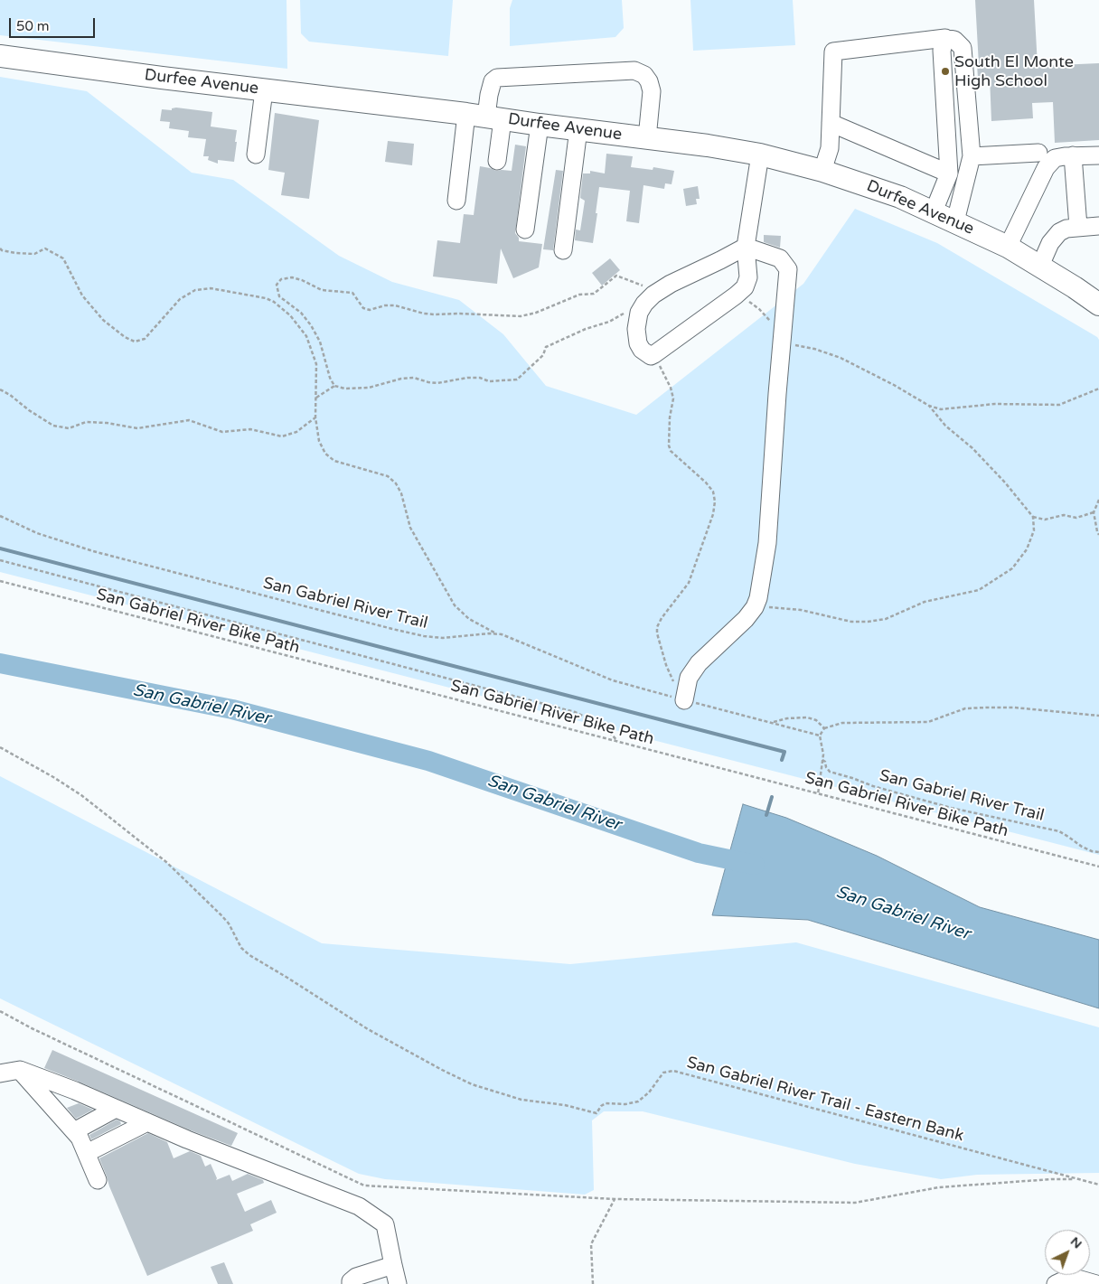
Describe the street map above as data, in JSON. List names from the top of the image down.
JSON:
{
  "streets": {
    "main road": ["Durfee Avenue"],
    "path": ["San Gabriel River Trail", "San Gabriel River Bike Path", "San Gabriel River Trail - Eastern Bank"]
  },
  "water": ["San Gabriel River"],
  "places": ["South El Monte High School"],
  "scale_bar": "50 m",
  "north": "top right"
}
